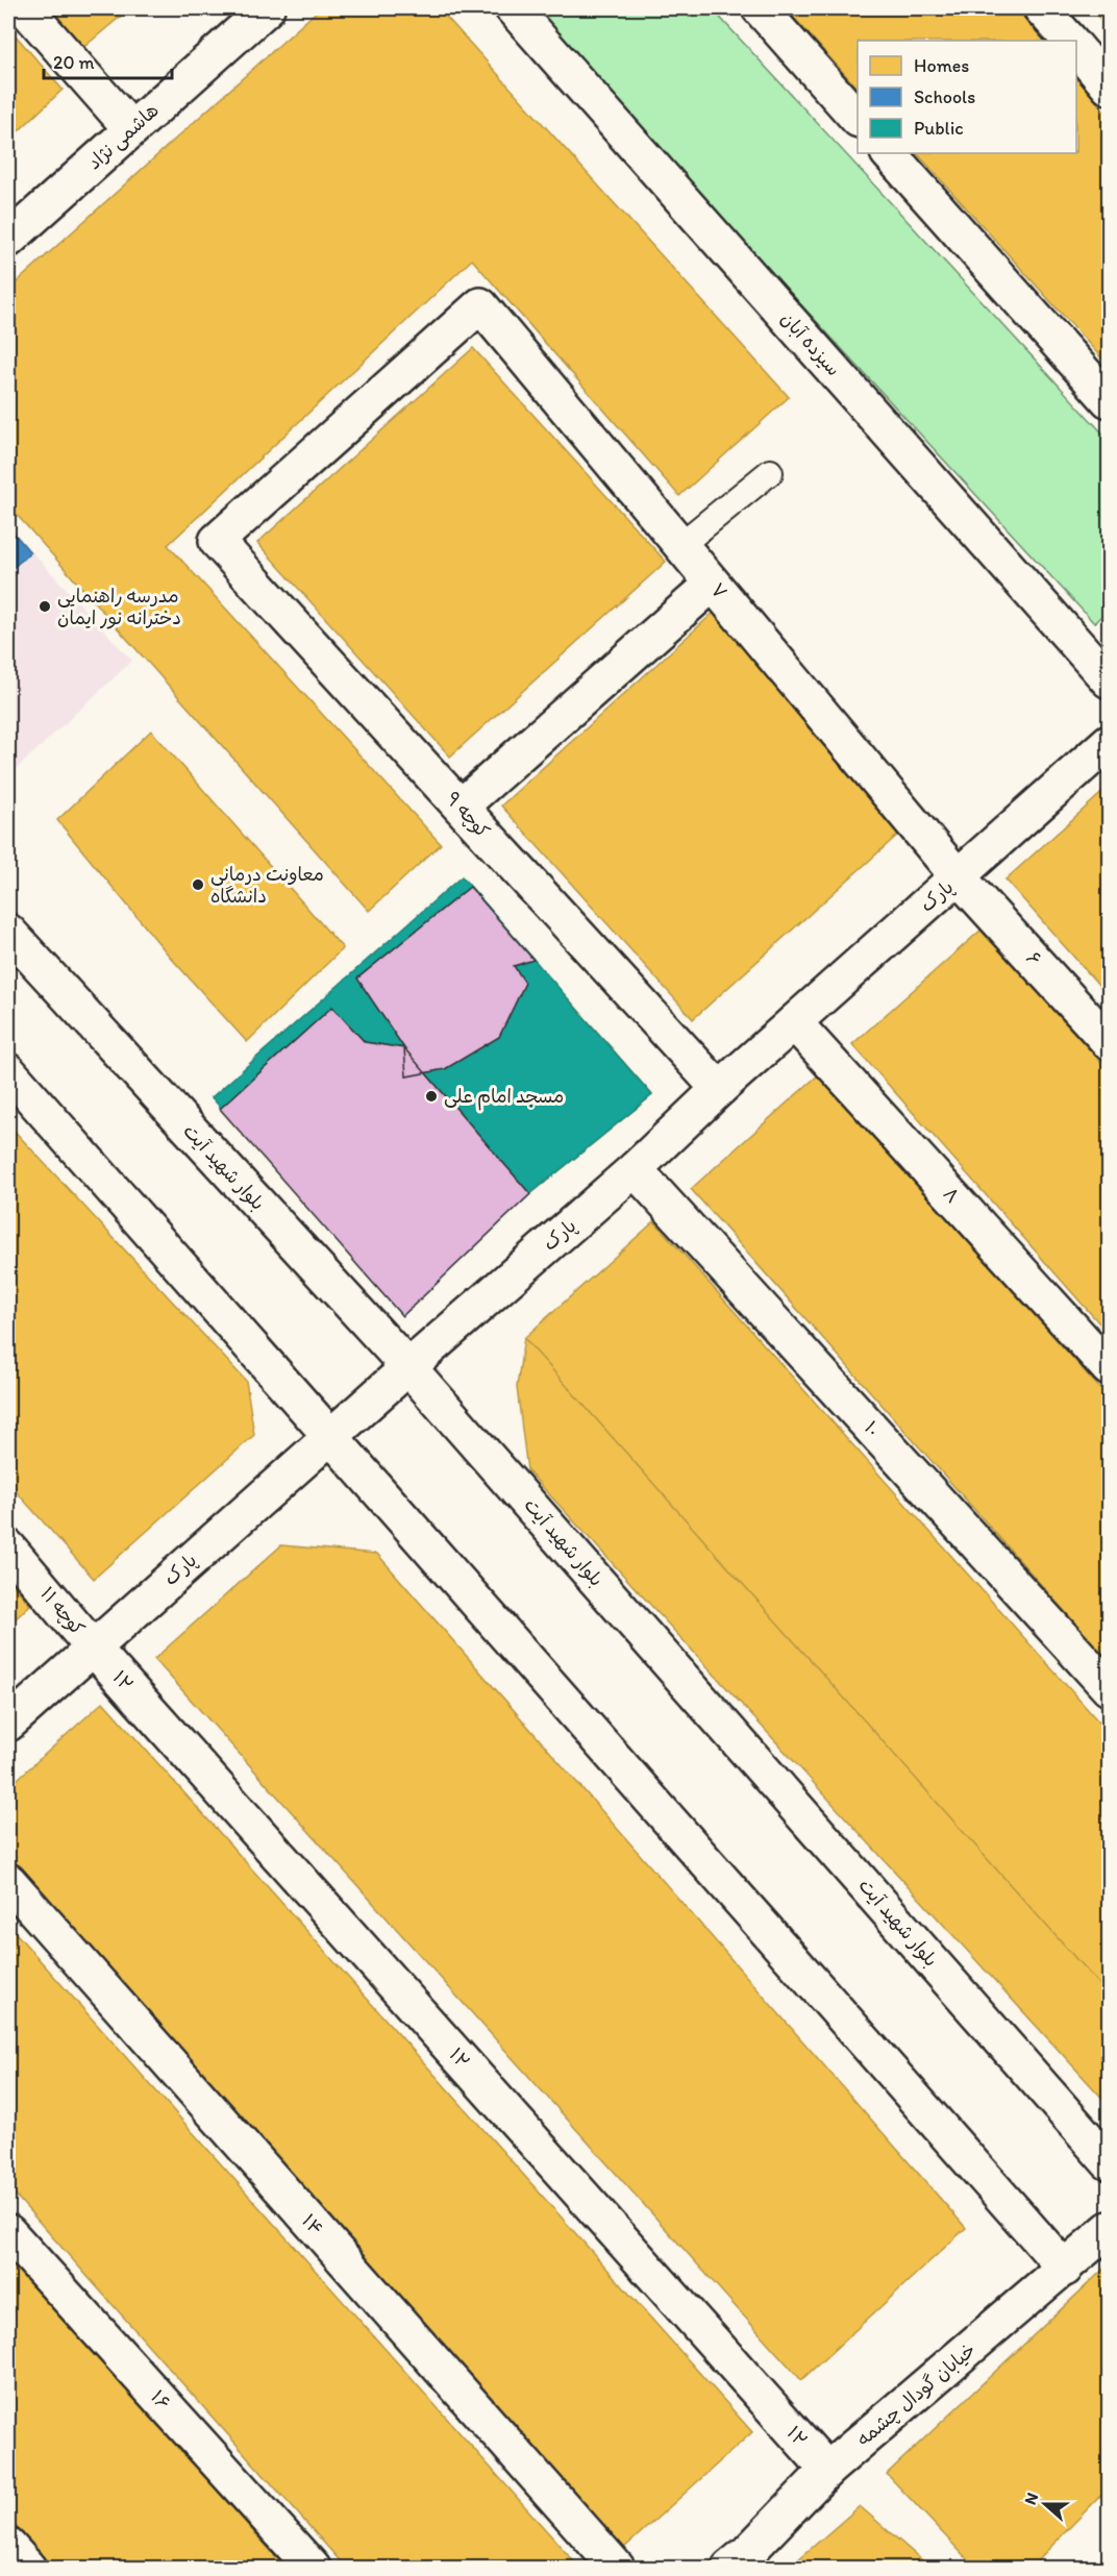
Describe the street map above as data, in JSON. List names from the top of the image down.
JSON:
{
  "streets": {
    "street": [
      "هاشمی نژاد",
      "سیزده آبان",
      "۷",
      "کوچه ۹",
      "پارک",
      "۶",
      "بلوار شهید آیت",
      "۸",
      "۱۰",
      "کوچه ۱۱",
      "۱۲",
      "۱۴",
      "خیابان گودال چشمه",
      "۱۶"
    ]
  },
  "crossings": [
    ["۷", "کوچه ۹"],
    ["۷", "پارک"],
    ["۷", "۶"],
    ["کوچه ۹", "پارک"],
    ["پارک", "۶"],
    ["پارک", "بلوار شهید آیت"],
    ["پارک", "۸"],
    ["پارک", "۱۰"],
    ["پارک", "کوچه ۱۱"],
    ["پارک", "۱۲"],
    ["کوچه ۱۱", "۱۲"],
    ["۱۲", "خیابان گودال چشمه"]
  ],
  "places": ["مدرسه راهنمایی دخترانه نور ایمان", "معاونت درمانی دانشگاه", "مسجد امام علی"],
  "legend": ["Homes", "Schools", "Public"],
  "scale_bar": "20 m",
  "north": "left"
}
